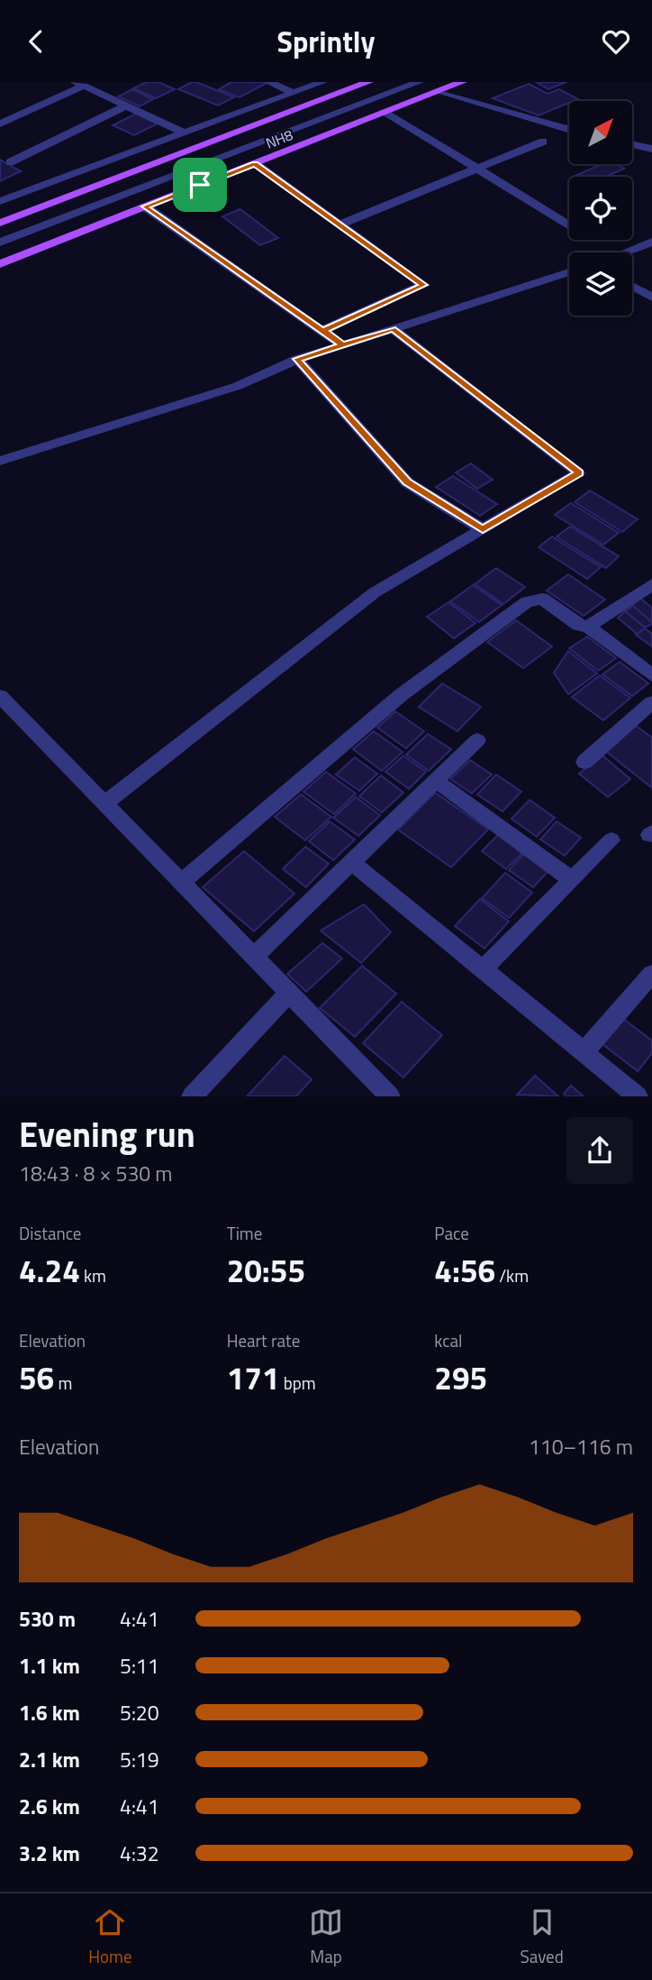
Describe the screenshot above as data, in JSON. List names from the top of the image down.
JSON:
{
  "streets": {
    "main road": ["NH8"]
  },
  "north": "top right",
  "page": {
    "header": "Sprintly",
    "heading": ["Evening run", "18:43 · 8 × 530 m"],
    "stats": [
      ["Distance", "4.24 km"],
      ["Time", "20:55"],
      ["Pace", "4:56 /km"],
      ["Elevation", "56 m"],
      ["Heart rate", "171 bpm"],
      ["kcal", "295"]
    ],
    "chart": ["Elevation", "110–116 m"],
    "list": [
      {
        "name": "530 m",
        "note": "4:41"
      },
      {
        "name": "1.1 km",
        "note": "5:11"
      },
      {
        "name": "1.6 km",
        "note": "5:20"
      },
      {
        "name": "2.1 km",
        "note": "5:19"
      },
      {
        "name": "2.6 km",
        "note": "4:41"
      },
      {
        "name": "3.2 km",
        "note": "4:32"
      }
    ],
    "tabs": ["Home", "Map", "Saved"]
  }
}
